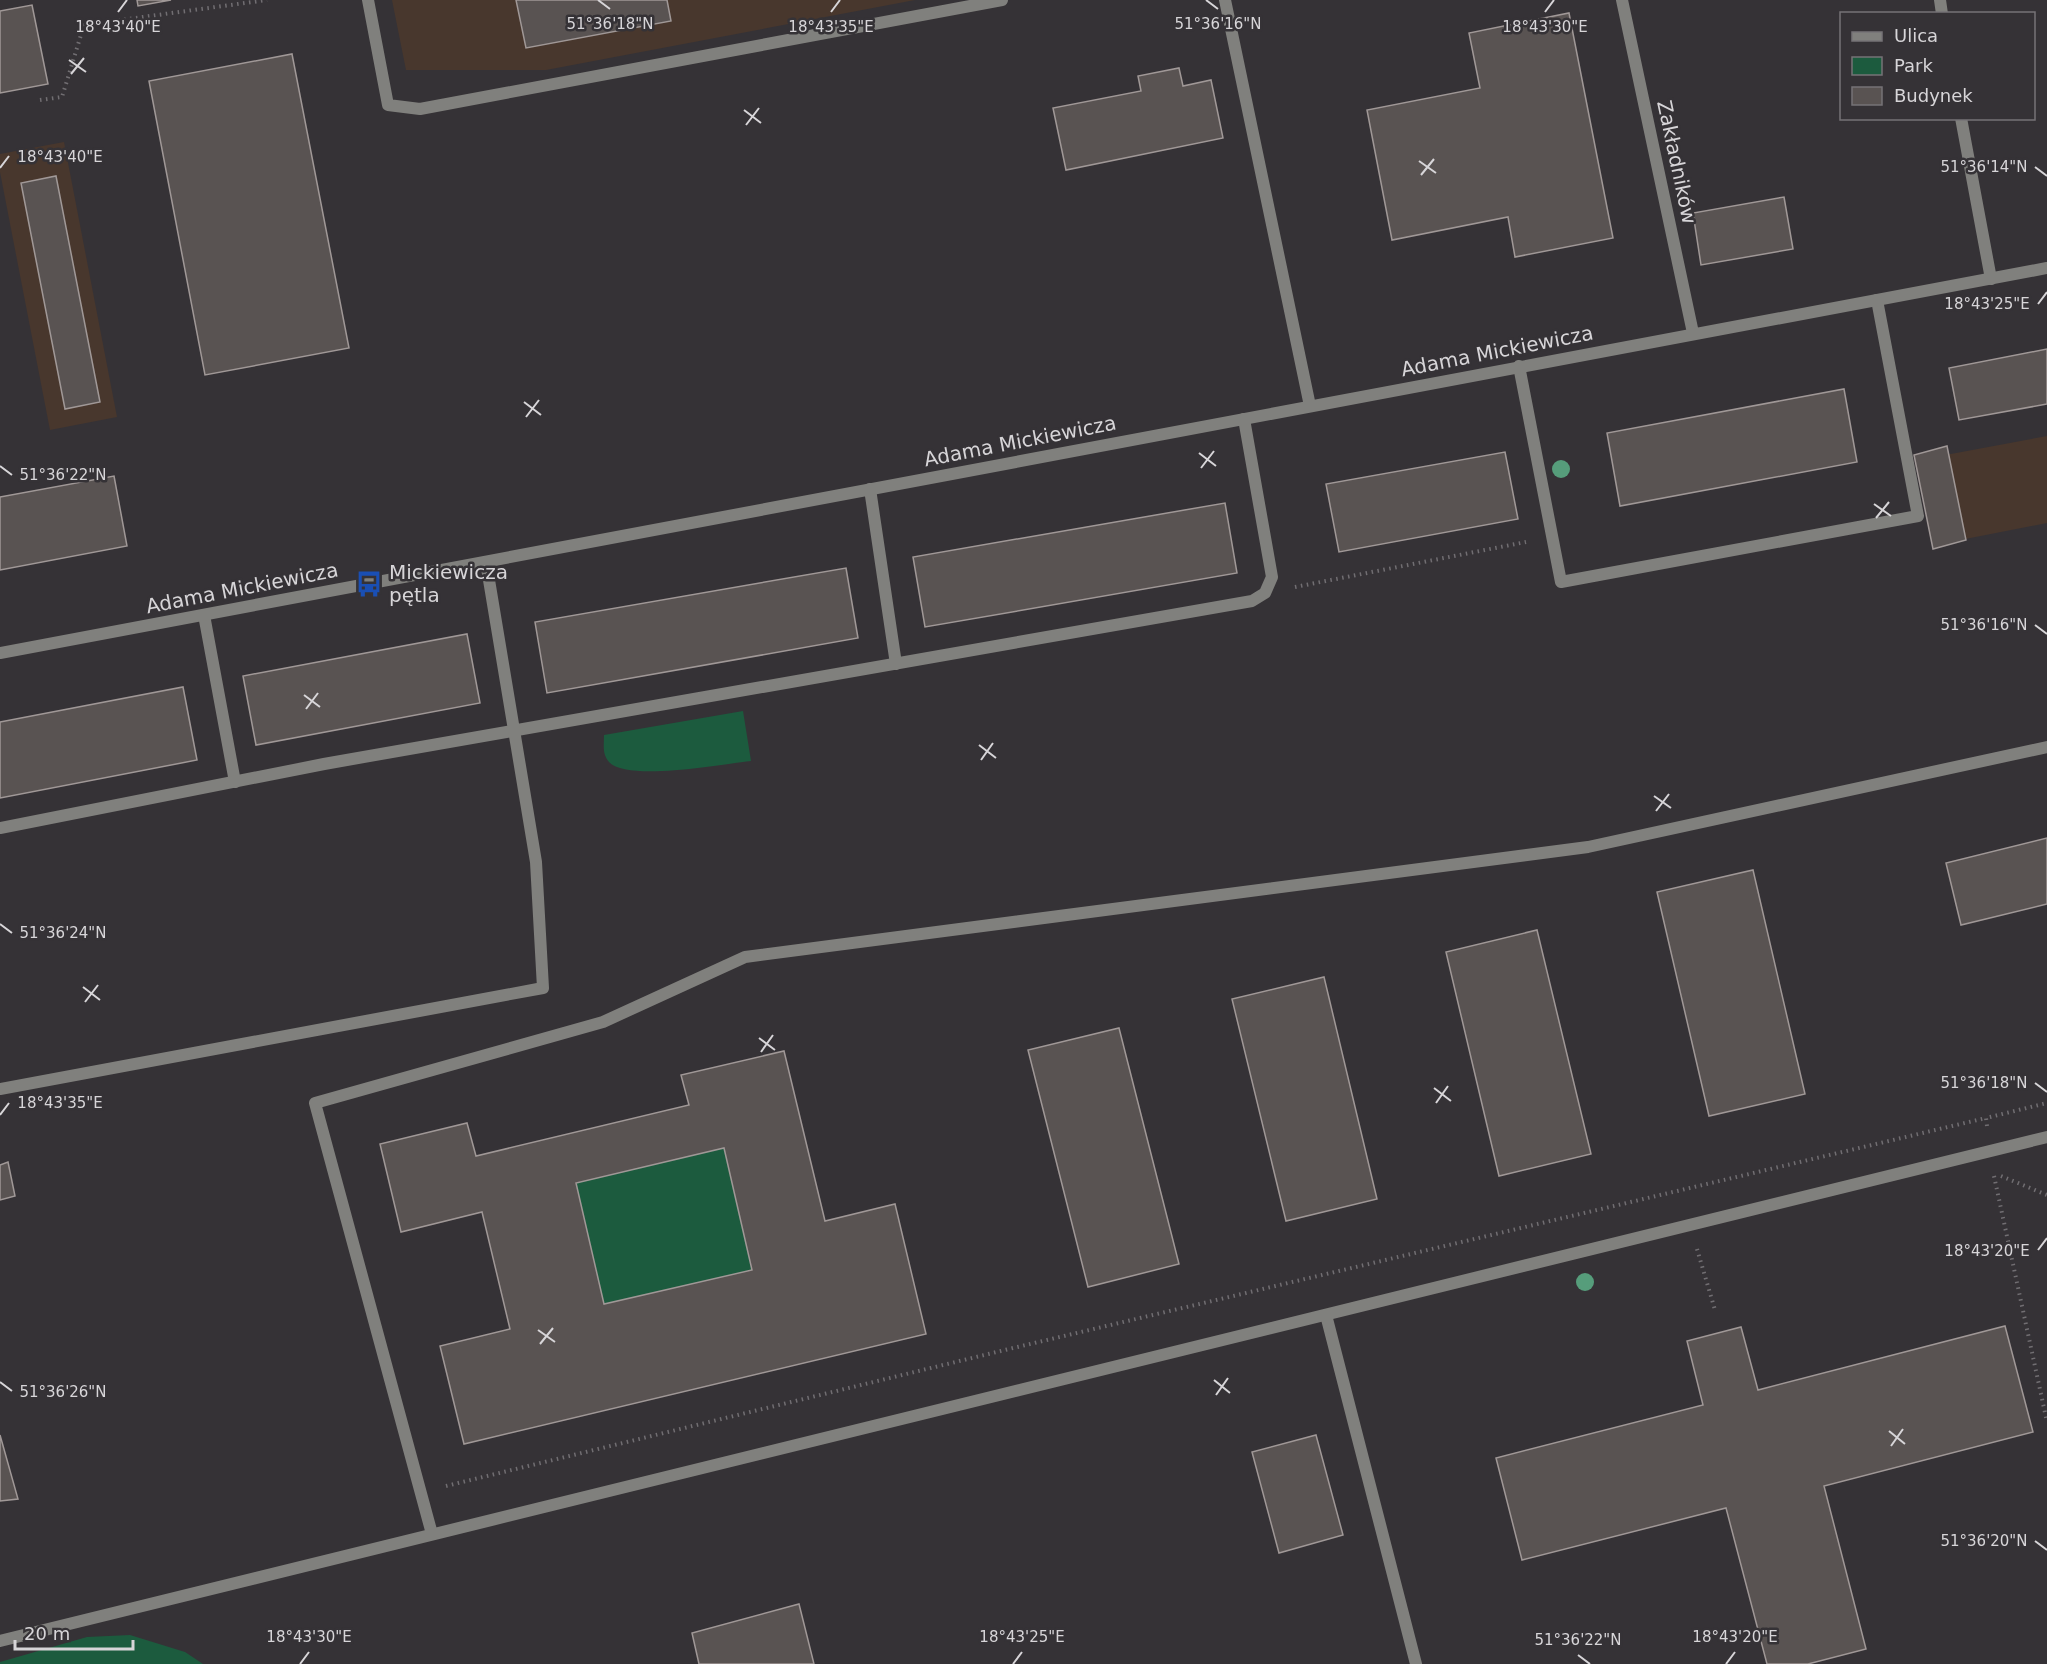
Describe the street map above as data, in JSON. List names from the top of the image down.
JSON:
{
  "streets": {
    "street": ["Zakładników", "Adama Mickiewicza"]
  },
  "crossings": [
    ["Zakładników", "Adama Mickiewicza"]
  ],
  "places": {
    "bus stop": ["Mickiewicza pętla"]
  },
  "legend": ["Ulica", "Park", "Budynek"],
  "scale_bar": "20 m",
  "coordinates": [
    "51°36'18\"N",
    "51°36'16\"N",
    "18°43'40\"E",
    "18°43'35\"E",
    "18°43'30\"E",
    "51°36'14\"N",
    "18°43'25\"E",
    "51°36'22\"N",
    "51°36'24\"N",
    "18°43'20\"E",
    "51°36'26\"N",
    "51°36'20\"N"
  ]
}
